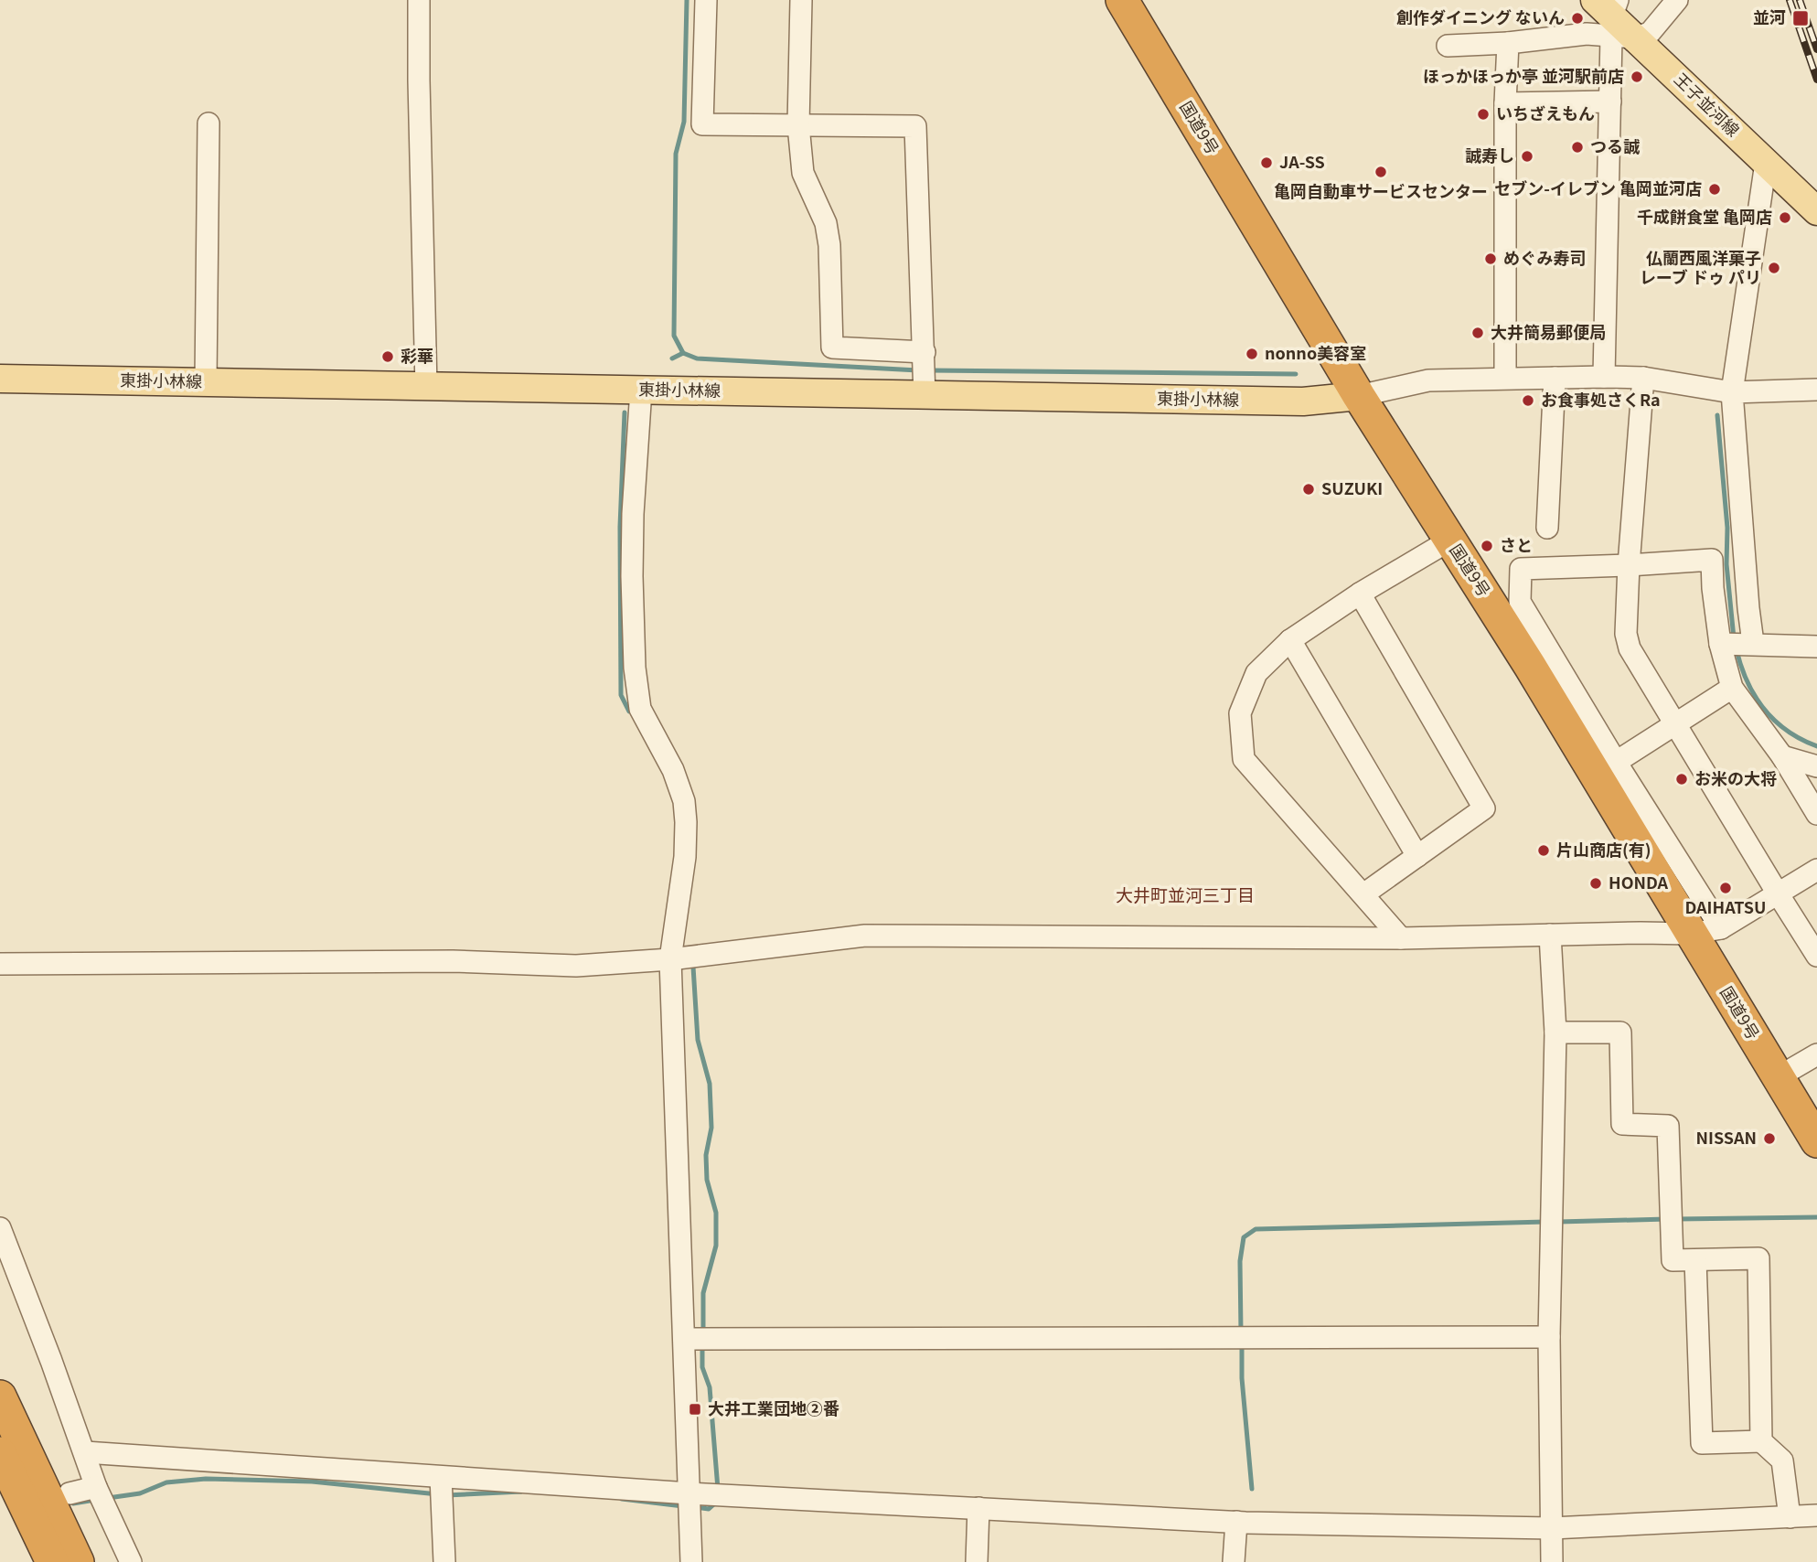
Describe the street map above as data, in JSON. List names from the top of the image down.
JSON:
{
  "streets": {
    "highway": ["国道9号"],
    "main road": ["王子並河線", "東掛小林線"]
  },
  "crossings": [
    ["国道9号", "東掛小林線"]
  ],
  "districts": ["大井町並河三丁目"],
  "places": {
    "other": [
      "創作ダイニング ないん",
      "ほっかほっか亭 並河駅前店",
      "いちざえもん",
      "つる誠",
      "誠寿し",
      "JA-SS",
      "亀岡自動車サービスセンター",
      "セブン-イレブン 亀岡並河店",
      "千成餅食堂 亀岡店",
      "めぐみ寿司",
      "仏蘭西風洋菓子 レーブ ドゥ パリ",
      "大井簡易郵便局",
      "nonno美容室",
      "彩華",
      "お食事処さくRa",
      "SUZUKI",
      "さと",
      "お米の大将",
      "片山商店(有)",
      "HONDA",
      "DAIHATSU",
      "NISSAN"
    ],
    "transit": ["並河", "大井工業団地②番"]
  }
}
